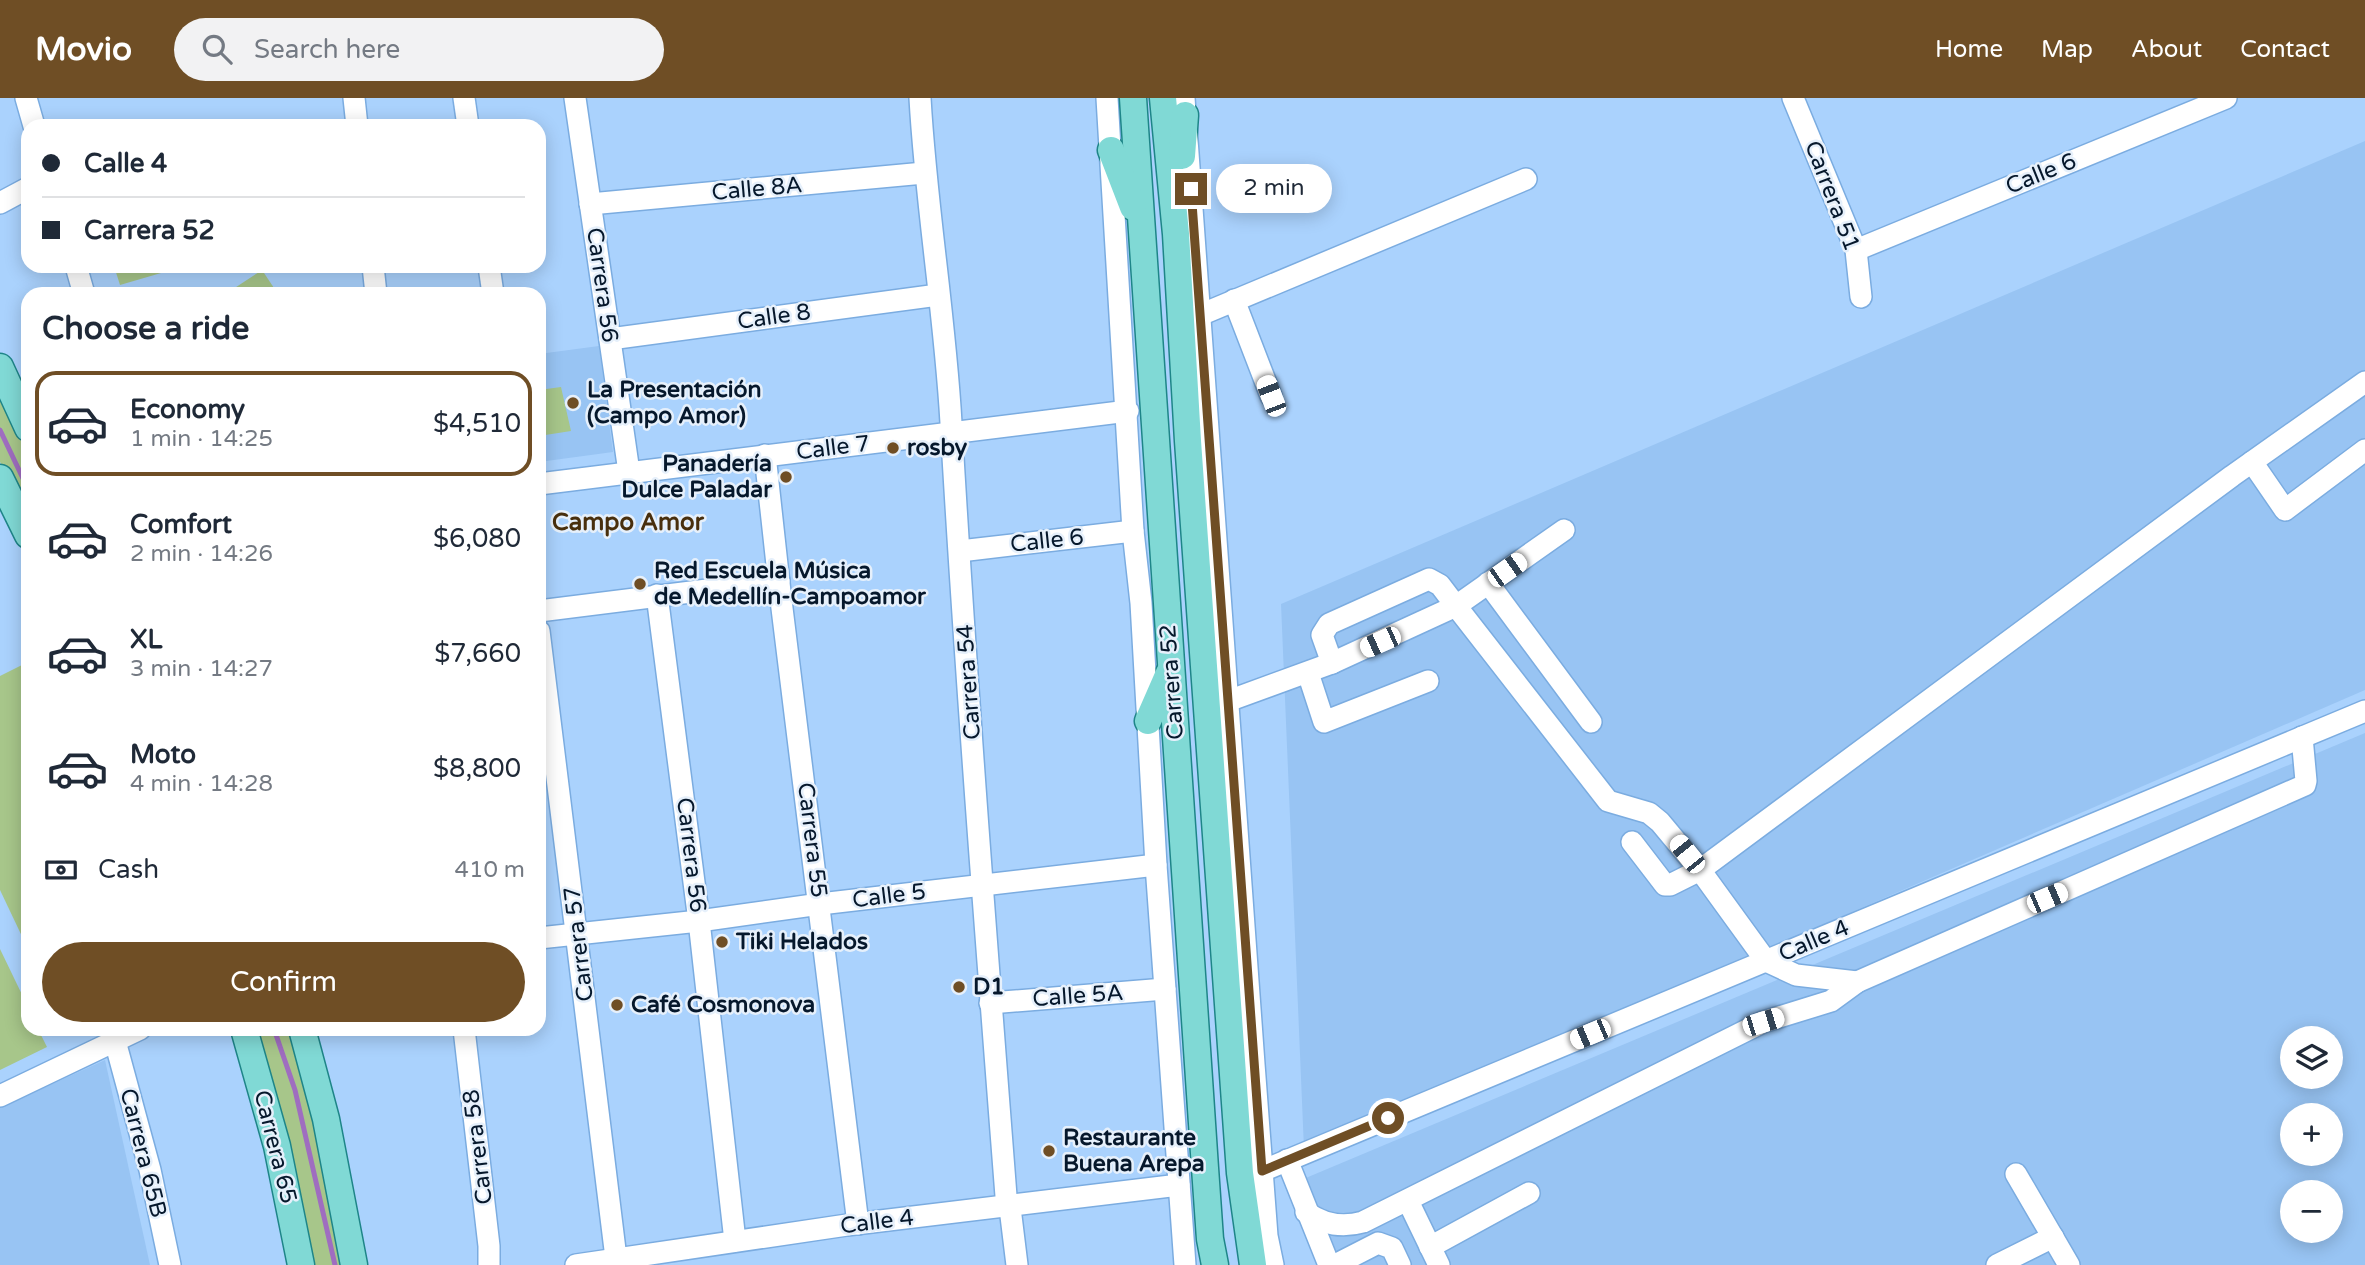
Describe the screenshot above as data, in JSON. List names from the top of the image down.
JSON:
{
  "streets": {
    "main road": ["Carrera 52", "Carrera 65"],
    "street": [
      "Calle 6",
      "Calle 8A",
      "Carrera 51",
      "Carrera 56",
      "Calle 8",
      "Calle 7",
      "Carrera 54",
      "Carrera 55",
      "Calle 5",
      "Calle 4",
      "Carrera 57",
      "Calle 5A",
      "Carrera 58",
      "Carrera 65B"
    ]
  },
  "crossings": [
    ["Calle 6", "Carrera 51"],
    ["Calle 6", "Carrera 54"],
    ["Calle 6", "Carrera 52"],
    ["Calle 8A", "Carrera 56"],
    ["Calle 8A", "Carrera 54"],
    ["Carrera 56", "Calle 8"],
    ["Carrera 56", "Calle 7"],
    ["Carrera 56", "Calle 5"],
    ["Carrera 56", "Calle 4"],
    ["Calle 8", "Carrera 54"],
    ["Calle 7", "Carrera 54"],
    ["Calle 7", "Carrera 52"],
    ["Calle 7", "Carrera 55"],
    ["Carrera 54", "Calle 5"],
    ["Carrera 54", "Calle 4"],
    ["Carrera 54", "Calle 5A"],
    ["Carrera 52", "Calle 5"],
    ["Carrera 52", "Calle 4"],
    ["Carrera 52", "Calle 5A"],
    ["Carrera 55", "Calle 5"],
    ["Carrera 55", "Calle 4"],
    ["Calle 5", "Carrera 57"],
    ["Calle 4", "Carrera 57"]
  ],
  "districts": ["Campo Amor"],
  "places": [
    "La Presentación (Campo Amor)",
    "rosby",
    "Panadería Dulce Paladar",
    "Red Escuela Música de Medellín-Campoamor",
    "Tiki Helados",
    "D1",
    "Café Cosmonova",
    "Restaurante Buena Arepa"
  ],
  "page": {
    "header": "Movio",
    "search": "Search here",
    "nav": [
      "Home",
      "Map",
      "About",
      "Contact"
    ],
    "banner": ["Calle 4", "Carrera 52"],
    "bubble": "2 min",
    "heading": "Choose a ride",
    "list": [
      {
        "name": "Economy",
        "note": "1 min · 14:25",
        "value": "$4,510"
      },
      {
        "name": "Comfort",
        "note": "2 min · 14:26",
        "value": "$6,080"
      },
      {
        "name": "XL",
        "note": "3 min · 14:27",
        "value": "$7,660"
      },
      {
        "name": "Moto",
        "note": "4 min · 14:28",
        "value": "$8,800"
      }
    ],
    "pay": ["Cash", "410 m"],
    "buttons": "Confirm",
    "map_buttons": ["+", "−"]
  }
}
